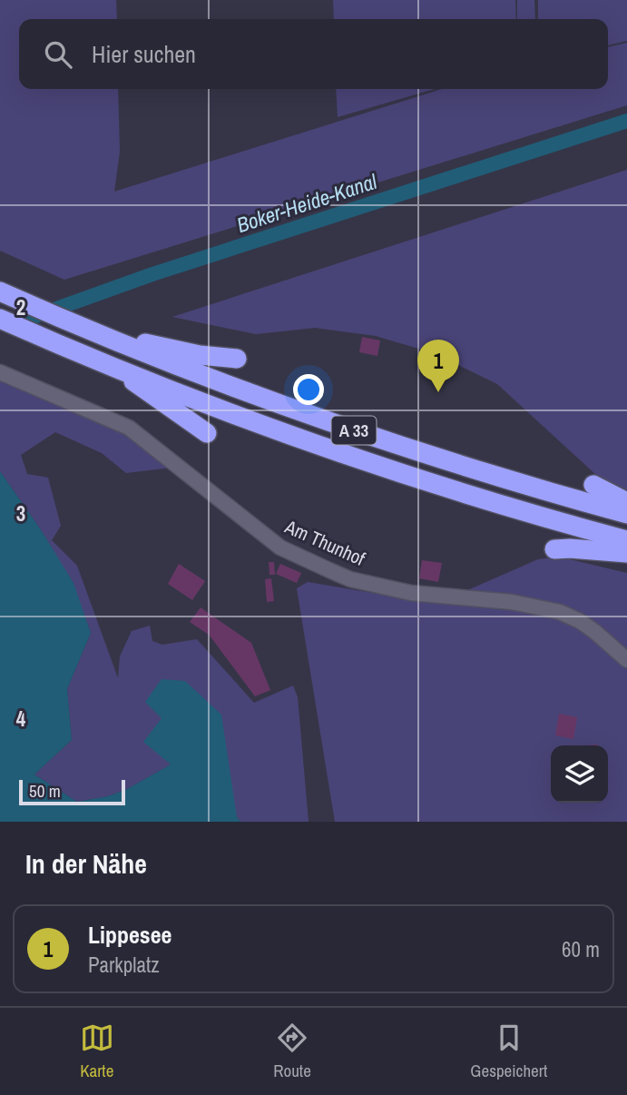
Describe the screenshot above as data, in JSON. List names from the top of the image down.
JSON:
{
  "streets": {
    "highway": ["A 33"],
    "street": ["Am Thunhof"]
  },
  "water": ["Boker-Heide-Kanal"],
  "scale_bar": "50 m",
  "page": {
    "search": "Hier suchen",
    "pins": "1",
    "scale": "50 m",
    "heading": "In der Nähe",
    "list": [
      {
        "mark": "1",
        "name": "Lippesee",
        "note": "Parkplatz",
        "value": "60 m"
      }
    ],
    "nav": ["Karte", "Route", "Gespeichert"]
  },
  "grid": {
    "rows": ["2", "3", "4"]
  }
}
